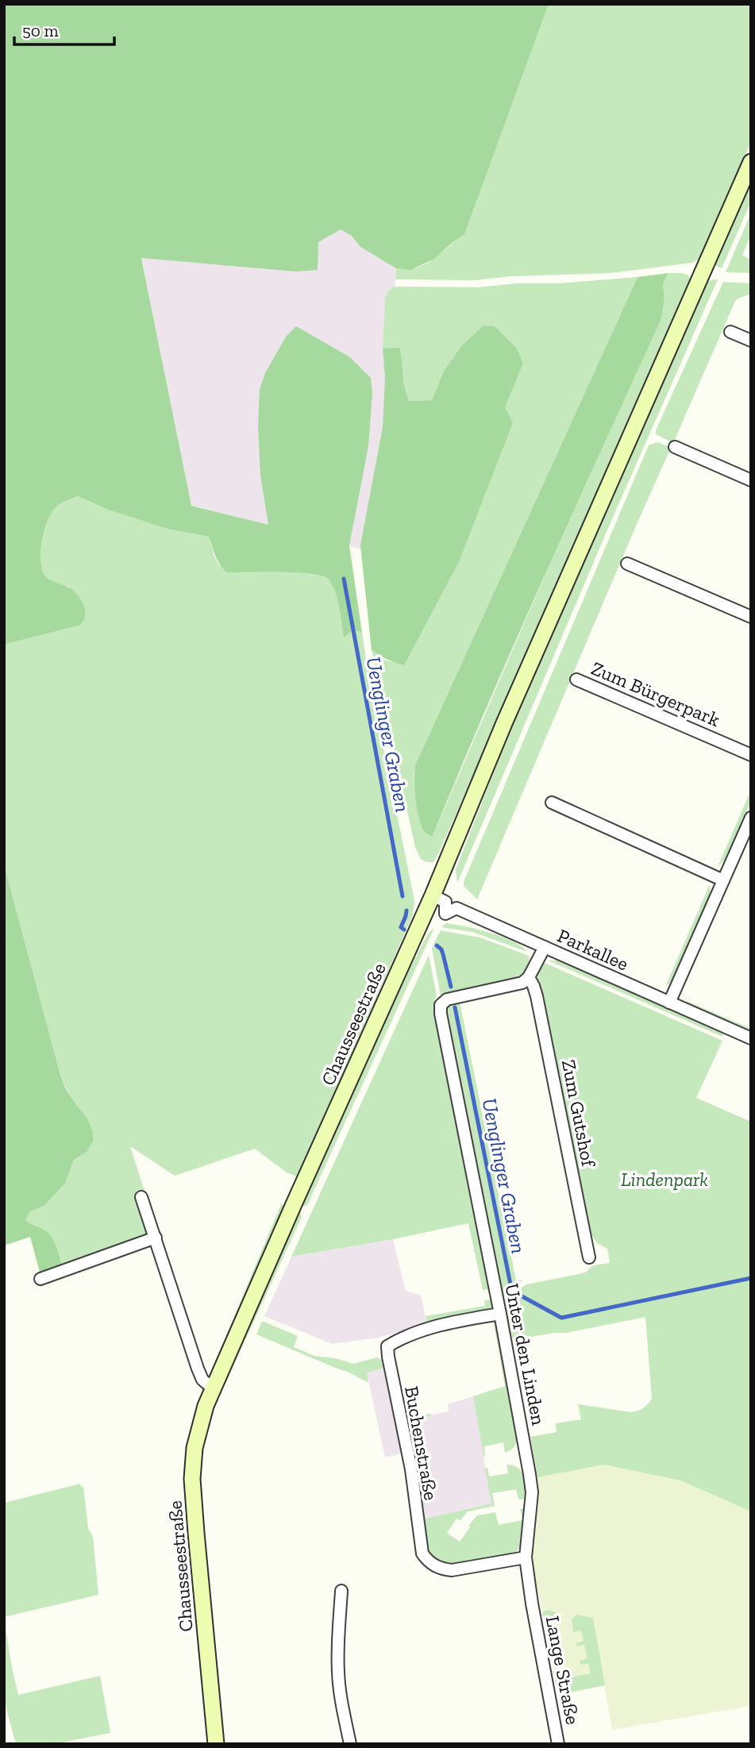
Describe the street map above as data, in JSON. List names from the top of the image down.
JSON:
{
  "streets": {
    "main road": ["Chausseestraße"],
    "street": [
      "Zum Bürgerpark",
      "Parkallee",
      "Zum Gutshof",
      "Unter den Linden",
      "Buchenstraße",
      "Lange Straße"
    ]
  },
  "crossings": [
    ["Parkallee", "Chausseestraße"],
    ["Zum Gutshof", "Unter den Linden"],
    ["Unter den Linden", "Buchenstraße"],
    ["Unter den Linden", "Lange Straße"]
  ],
  "water": ["Uenglinger Graben"],
  "parks": ["Lindenpark"],
  "scale_bar": "50 m"
}
